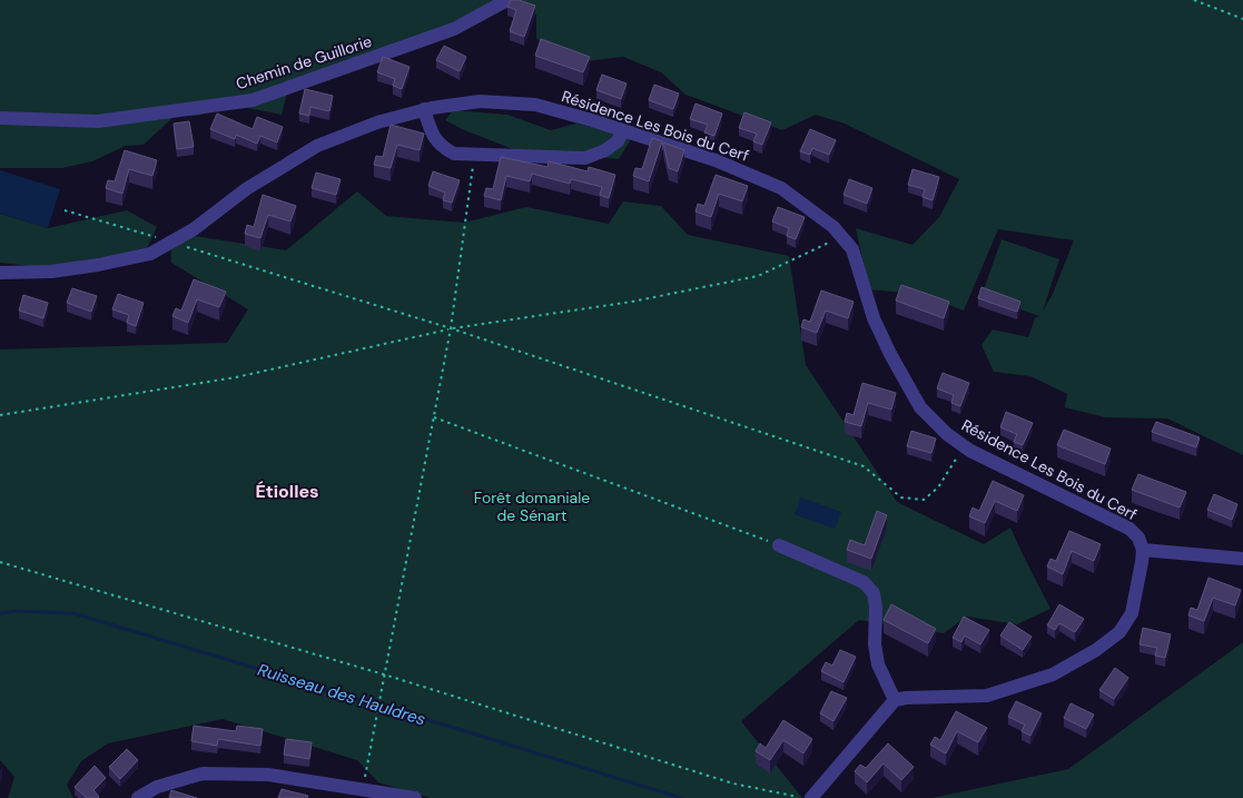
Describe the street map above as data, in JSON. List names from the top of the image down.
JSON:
{
  "streets": {
    "street": ["Chemin de Guillorie", "Résidence Les Bois du Cerf"]
  },
  "districts": ["Étiolles"],
  "water": ["Ruisseau des Hauldres"],
  "parks": ["Forêt domaniale de Sénart"]
}
